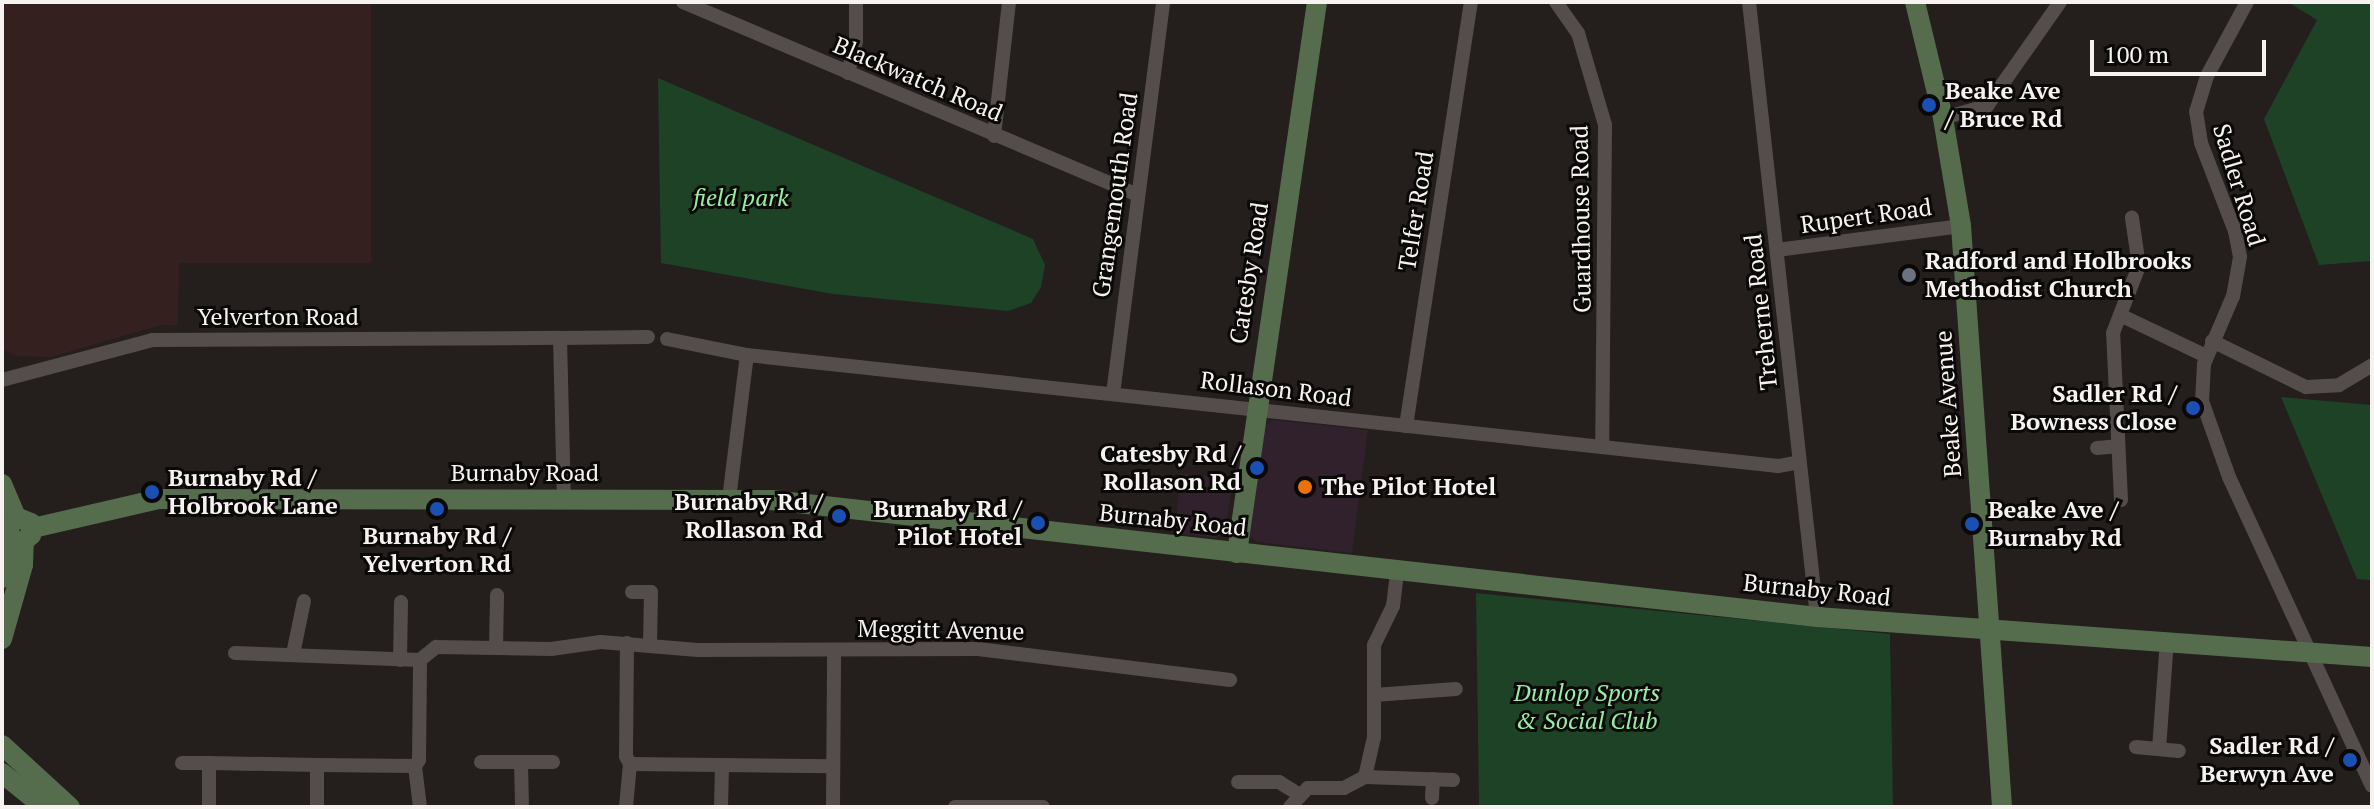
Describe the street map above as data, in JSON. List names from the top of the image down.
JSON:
{
  "streets": {
    "street": [
      "Blackwatch Road",
      "Sadler Road",
      "Grangemouth Road",
      "Telfer Road",
      "Rupert Road",
      "Guardhouse Road",
      "Catesby Road",
      "Treherne Road",
      "Yelverton Road",
      "Rollason Road",
      "Beake Avenue",
      "Burnaby Road",
      "Meggitt Avenue"
    ]
  },
  "crossings": [
    ["Blackwatch Road", "Grangemouth Road"],
    ["Sadler Road", "Burnaby Road"],
    ["Grangemouth Road", "Rollason Road"],
    ["Telfer Road", "Rollason Road"],
    ["Rupert Road", "Treherne Road"],
    ["Rupert Road", "Beake Avenue"],
    ["Guardhouse Road", "Rollason Road"],
    ["Catesby Road", "Rollason Road"],
    ["Catesby Road", "Burnaby Road"],
    ["Treherne Road", "Rollason Road"],
    ["Treherne Road", "Burnaby Road"],
    ["Beake Avenue", "Burnaby Road"]
  ],
  "parks": ["field park", "Dunlop Sports & Social Club"],
  "places": [
    "Beake Ave / Bruce Rd",
    "Radford and Holbrooks Methodist Church",
    "Sadler Rd / Bowness Close",
    "Catesby Rd / Rollason Rd",
    "The Pilot Hotel",
    "Burnaby Rd / Holbrook Lane",
    "Burnaby Rd / Yelverton Rd",
    "Burnaby Rd / Rollason Rd",
    "Burnaby Rd / Pilot Hotel",
    "Beake Ave / Burnaby Rd",
    "Sadler Rd / Berwyn Ave"
  ],
  "scale_bar": "100 m"
}
